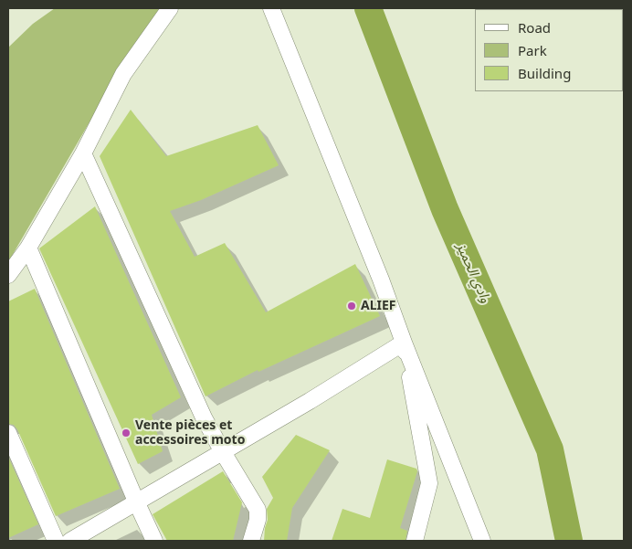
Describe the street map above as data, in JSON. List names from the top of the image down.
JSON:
{
  "water": ["وادي الحميز"],
  "places": ["ALIEF", "Vente pièces et accessoires moto"],
  "legend": ["Road", "Park", "Building"]
}
